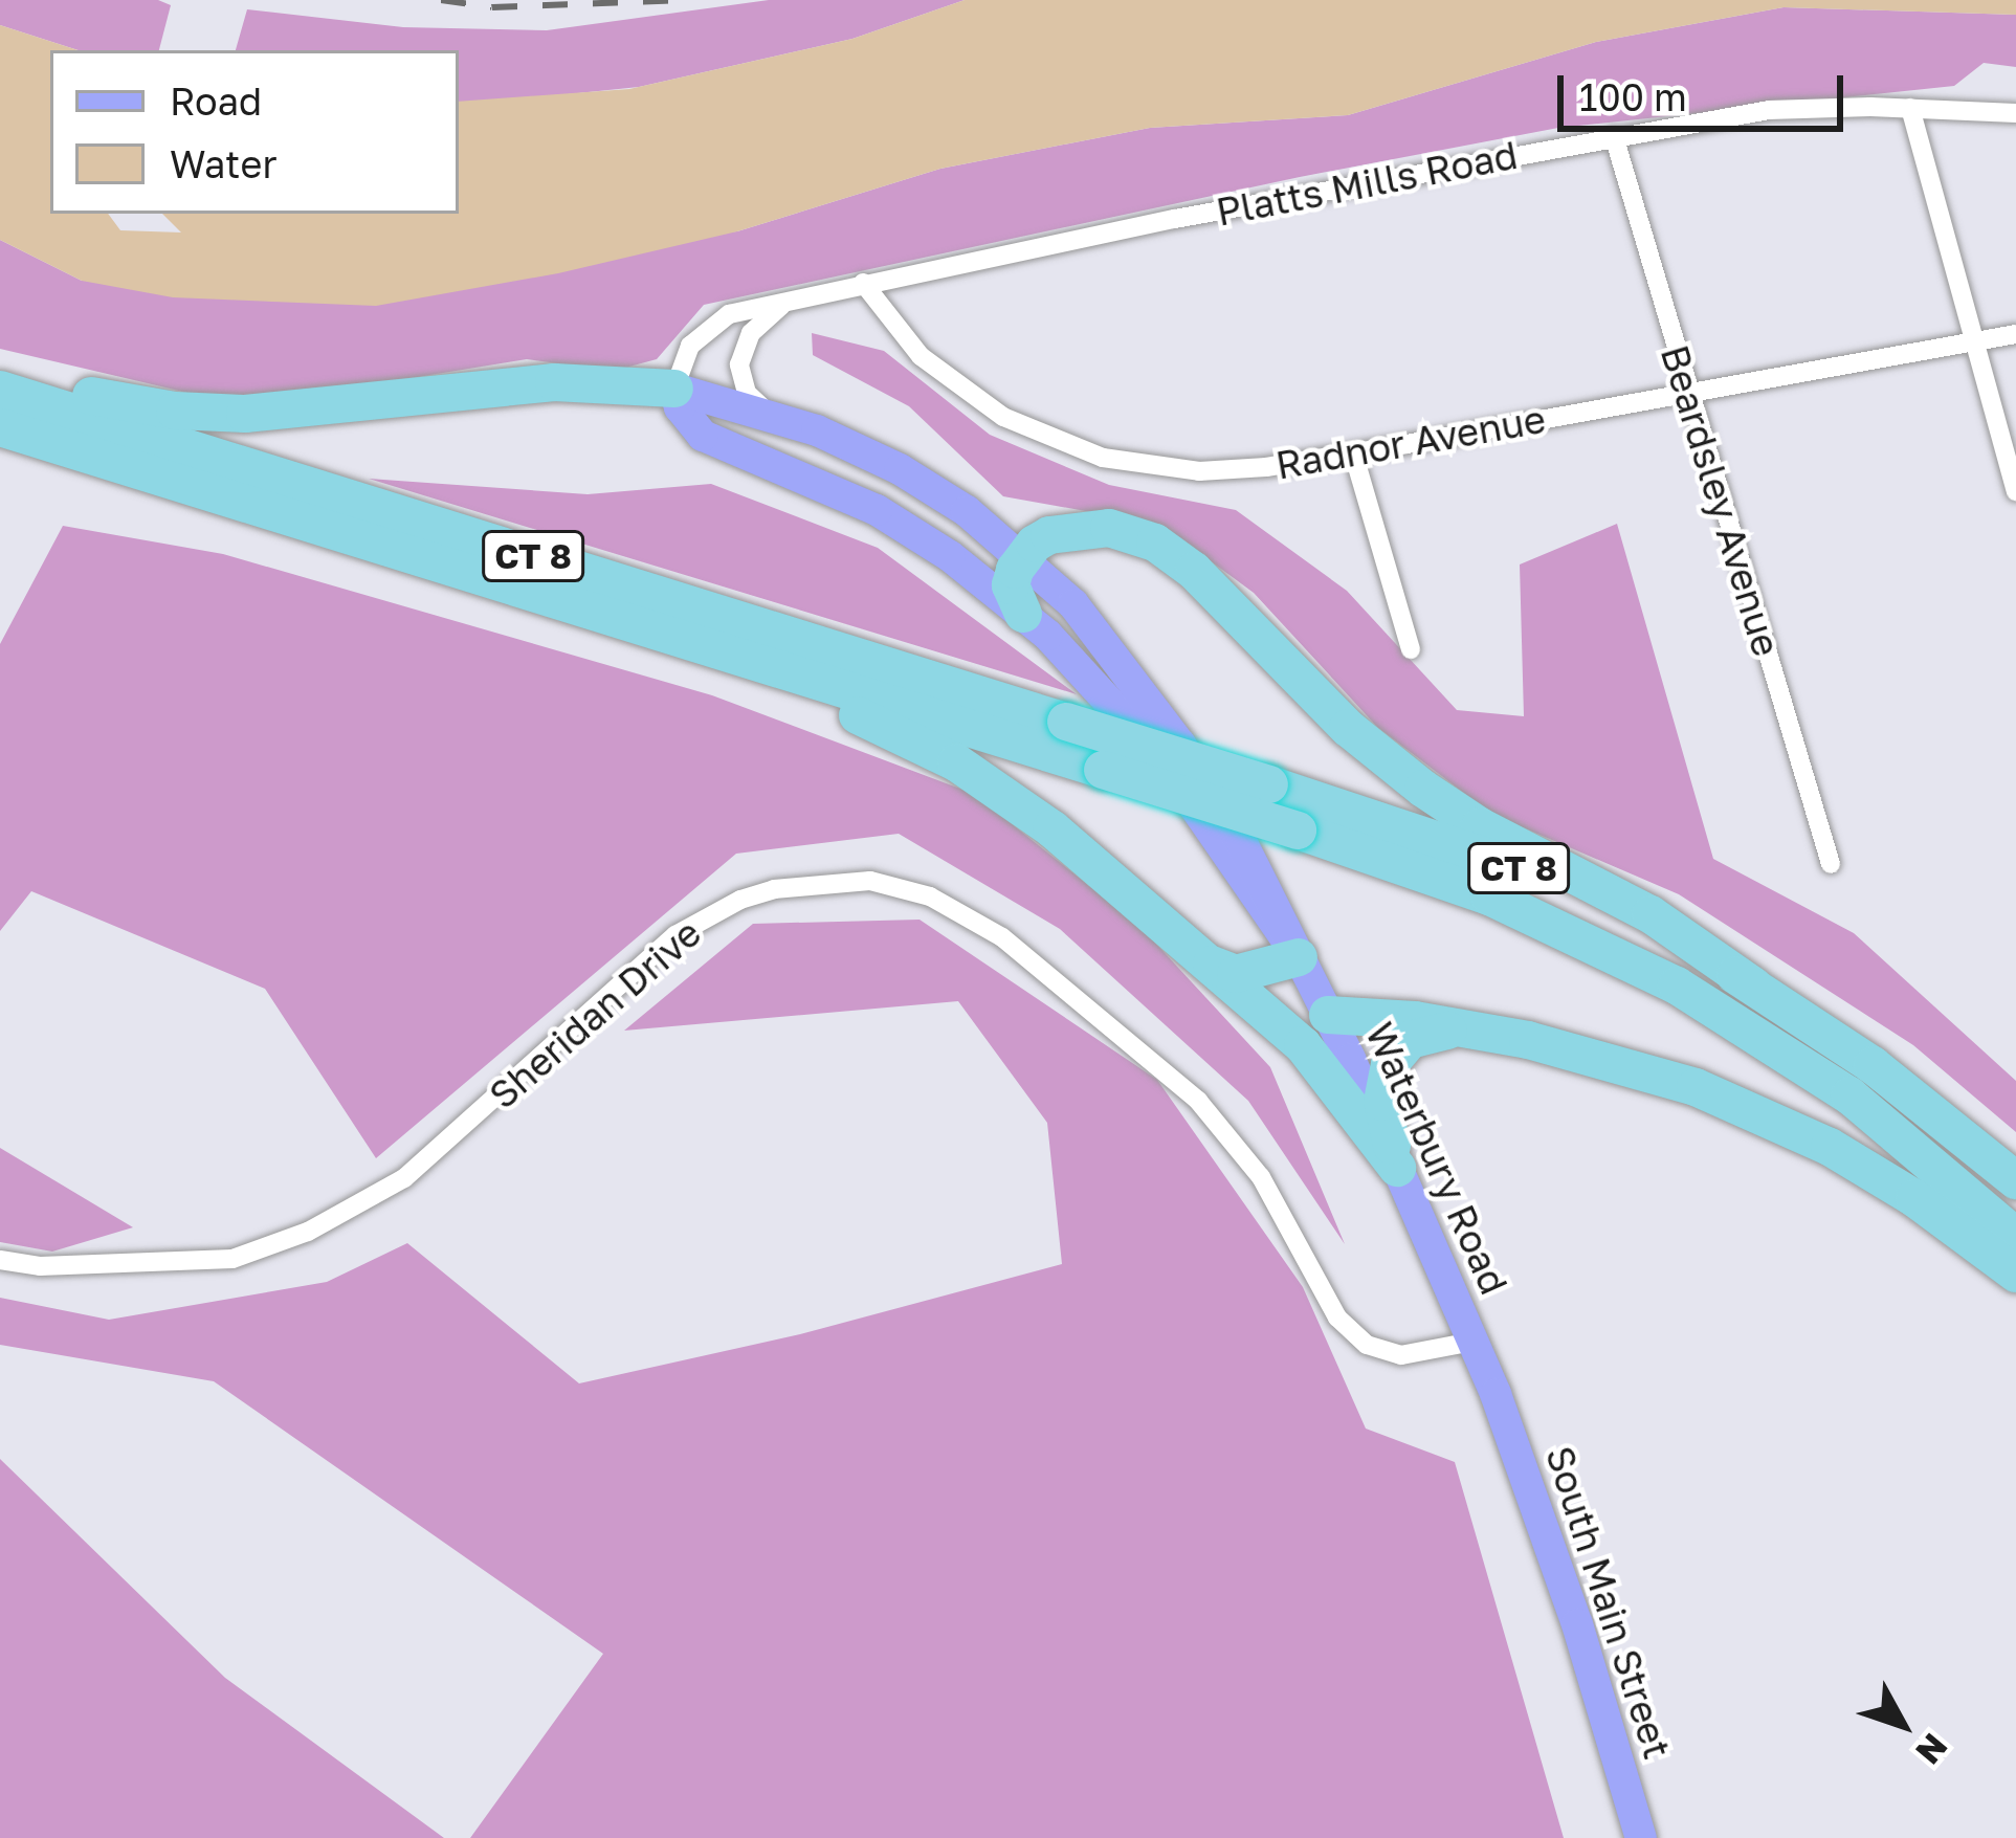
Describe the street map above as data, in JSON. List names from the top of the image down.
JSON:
{
  "streets": {
    "highway": ["CT 8"],
    "main road": ["Waterbury Road", "South Main Street"],
    "street": [
      "Platts Mills Road",
      "Radnor Avenue",
      "Beardsley Avenue",
      "Sheridan Drive"
    ]
  },
  "crossings": [
    ["Platts Mills Road", "Radnor Avenue"],
    ["Platts Mills Road", "Beardsley Avenue"],
    ["Platts Mills Road", "Waterbury Road"],
    ["Radnor Avenue", "Beardsley Avenue"],
    ["Sheridan Drive", "Waterbury Road"],
    ["Waterbury Road", "South Main Street"]
  ],
  "legend": ["Road", "Water"],
  "scale_bar": "100 m",
  "north": "bottom right"
}
